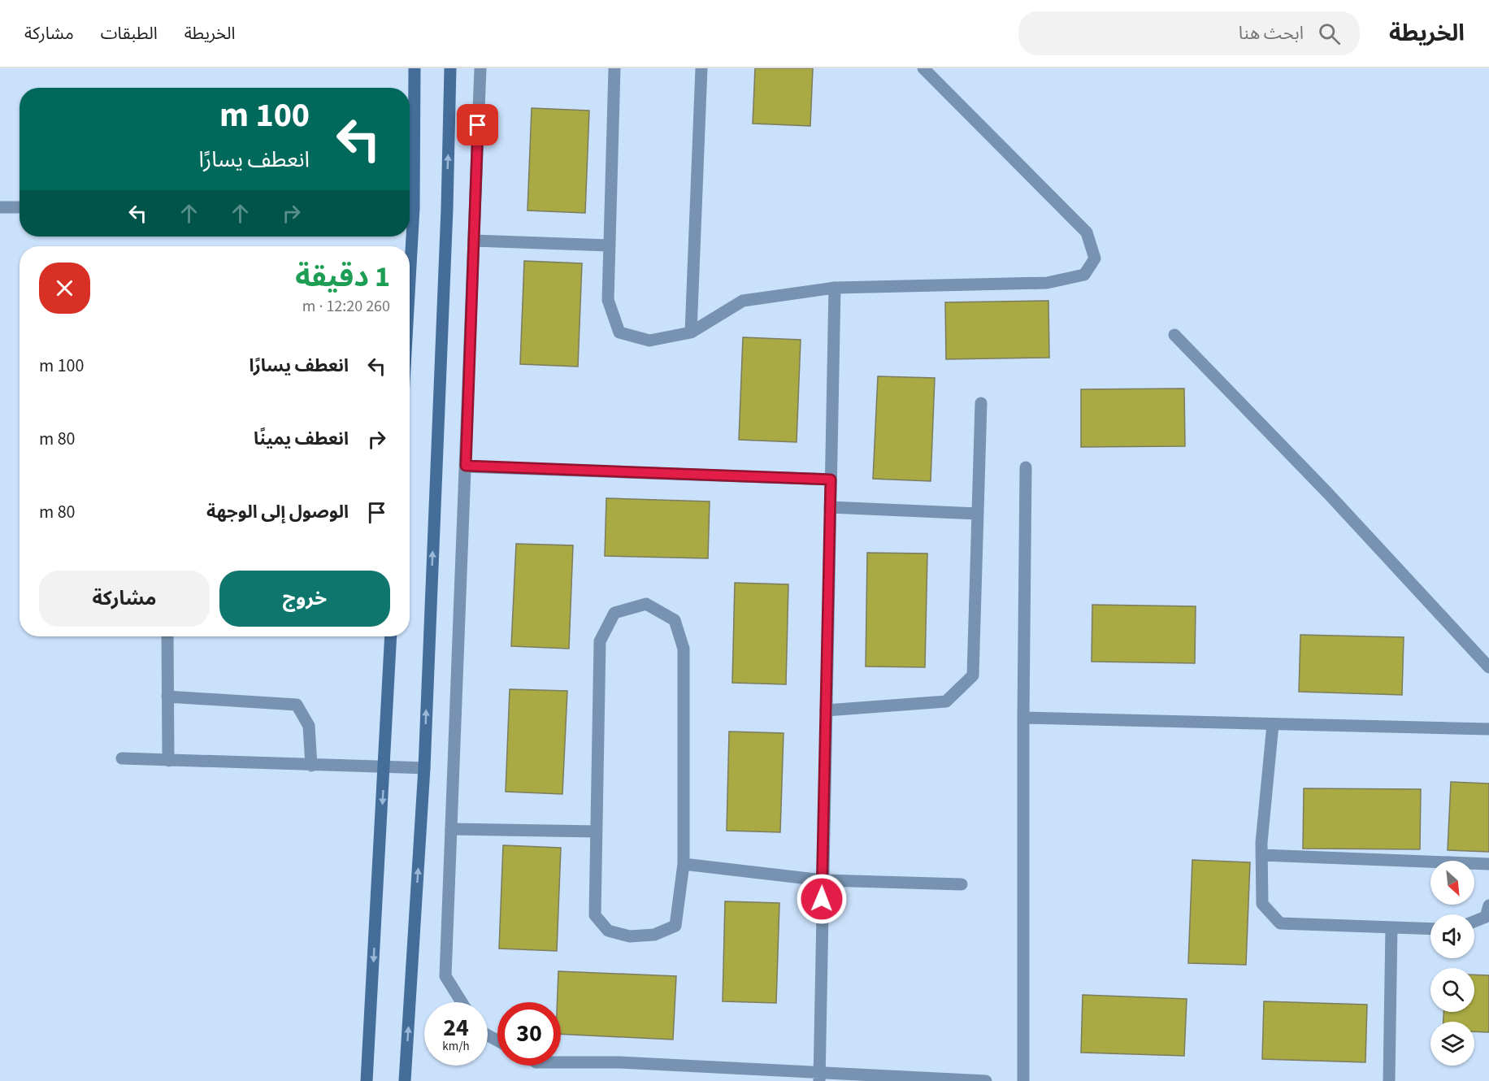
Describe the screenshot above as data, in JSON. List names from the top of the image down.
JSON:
{
  "north": "bottom right",
  "page": {
    "header": "الخريطة",
    "search": "ابحث هنا",
    "nav": ["الخريطة", "الطبقات", "مشاركة"],
    "turn": ["100 m", "انعطف يسارًا"],
    "heading": ["1 دقيقة", "260 m · 12:20"],
    "list": [
      {
        "name": "انعطف يسارًا",
        "value": "100 m"
      },
      {
        "name": "انعطف يمينًا",
        "value": "80 m"
      },
      {
        "name": "الوصول إلى الوجهة",
        "value": "80 m"
      }
    ],
    "buttons": ["خروج", "مشاركة"],
    "speed": "24 km/h",
    "limit": "30"
  }
}
